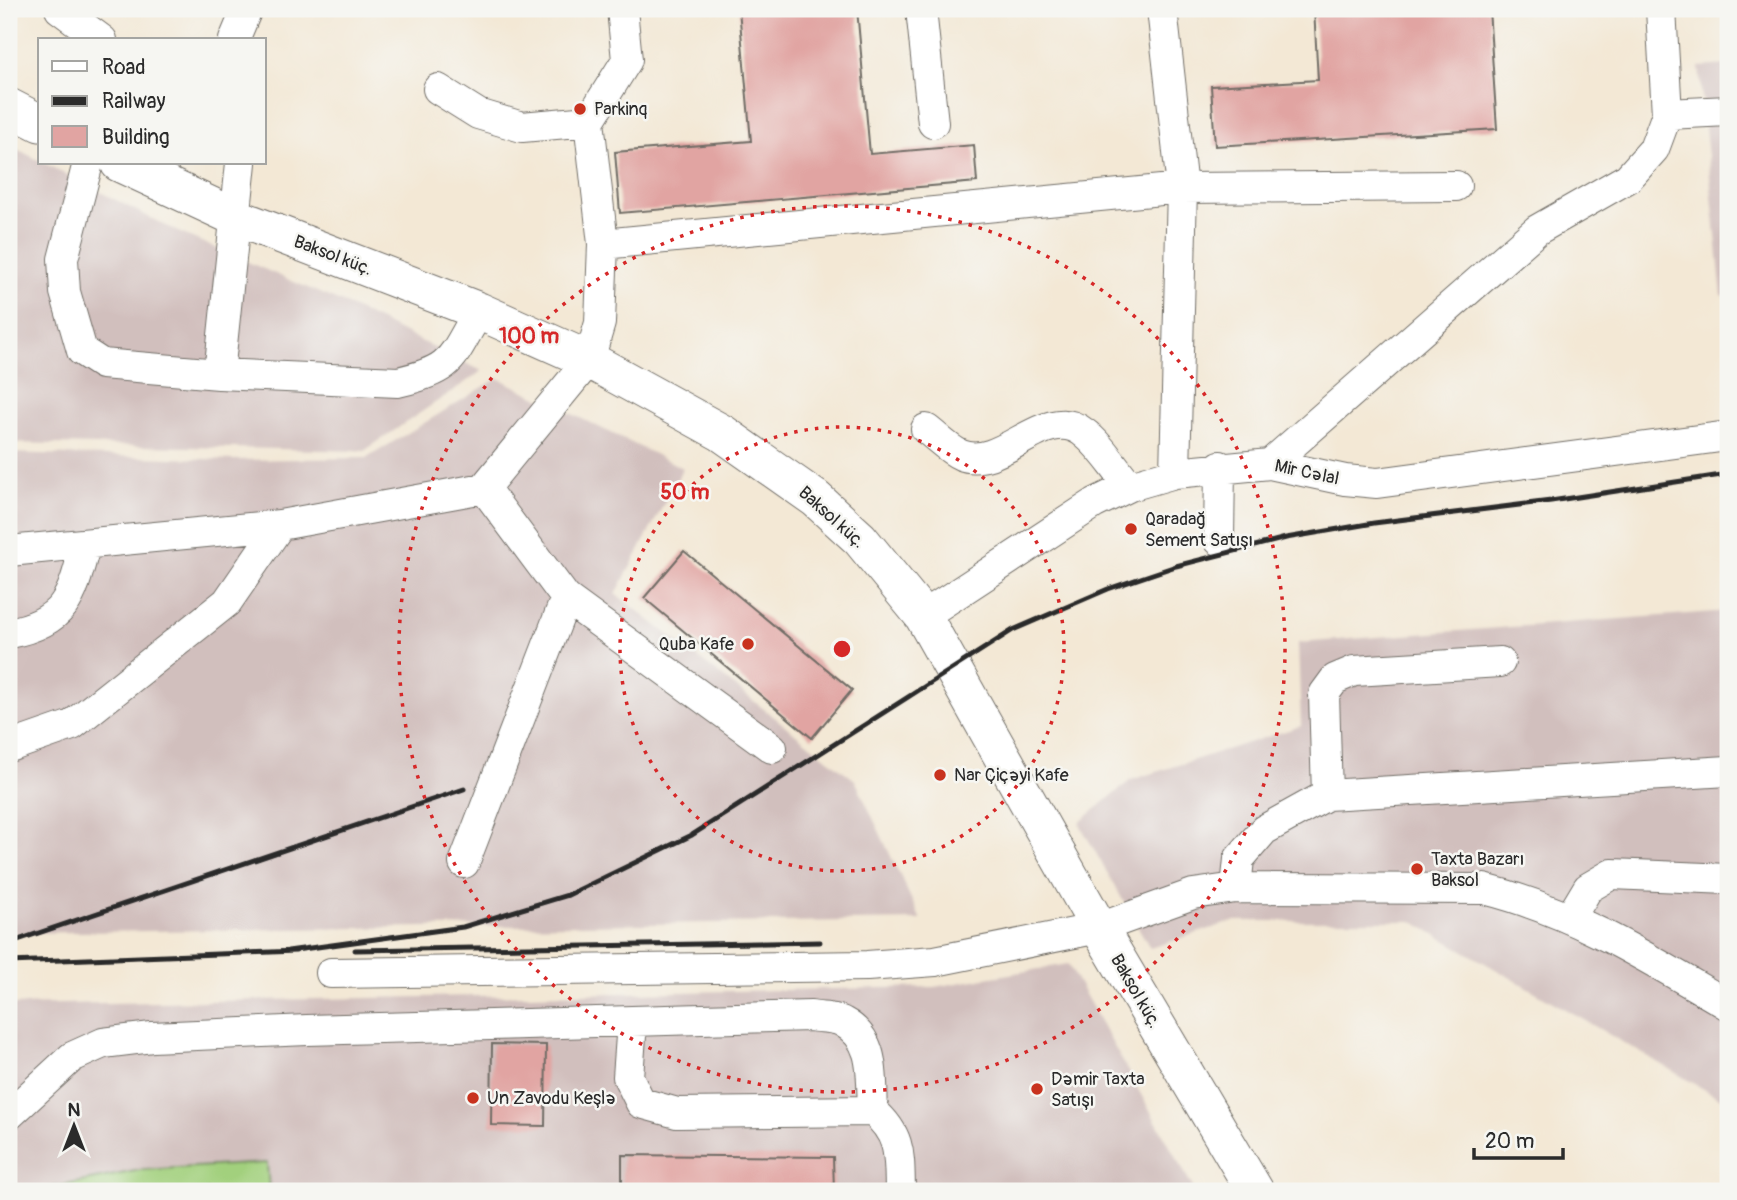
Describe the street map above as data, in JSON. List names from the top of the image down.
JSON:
{
  "streets": {
    "main road": ["Baksol küç."],
    "street": ["Mir Cəlal"]
  },
  "crossings": [
    ["Baksol küç.", "Mir Cəlal"]
  ],
  "places": [
    "Parkinq",
    "Qaradağ Sement Satışı",
    "Quba Kafe",
    "Nar Çiçəyi Kafe",
    "Taxta Bazarı Baksol",
    "Dəmir Taxta Satışı",
    "Un Zavodu Keşlə"
  ],
  "legend": ["Road", "Railway", "Building"],
  "scale_bar": "20 m",
  "north": "top",
  "rings": ["100 m", "50 m"]
}
